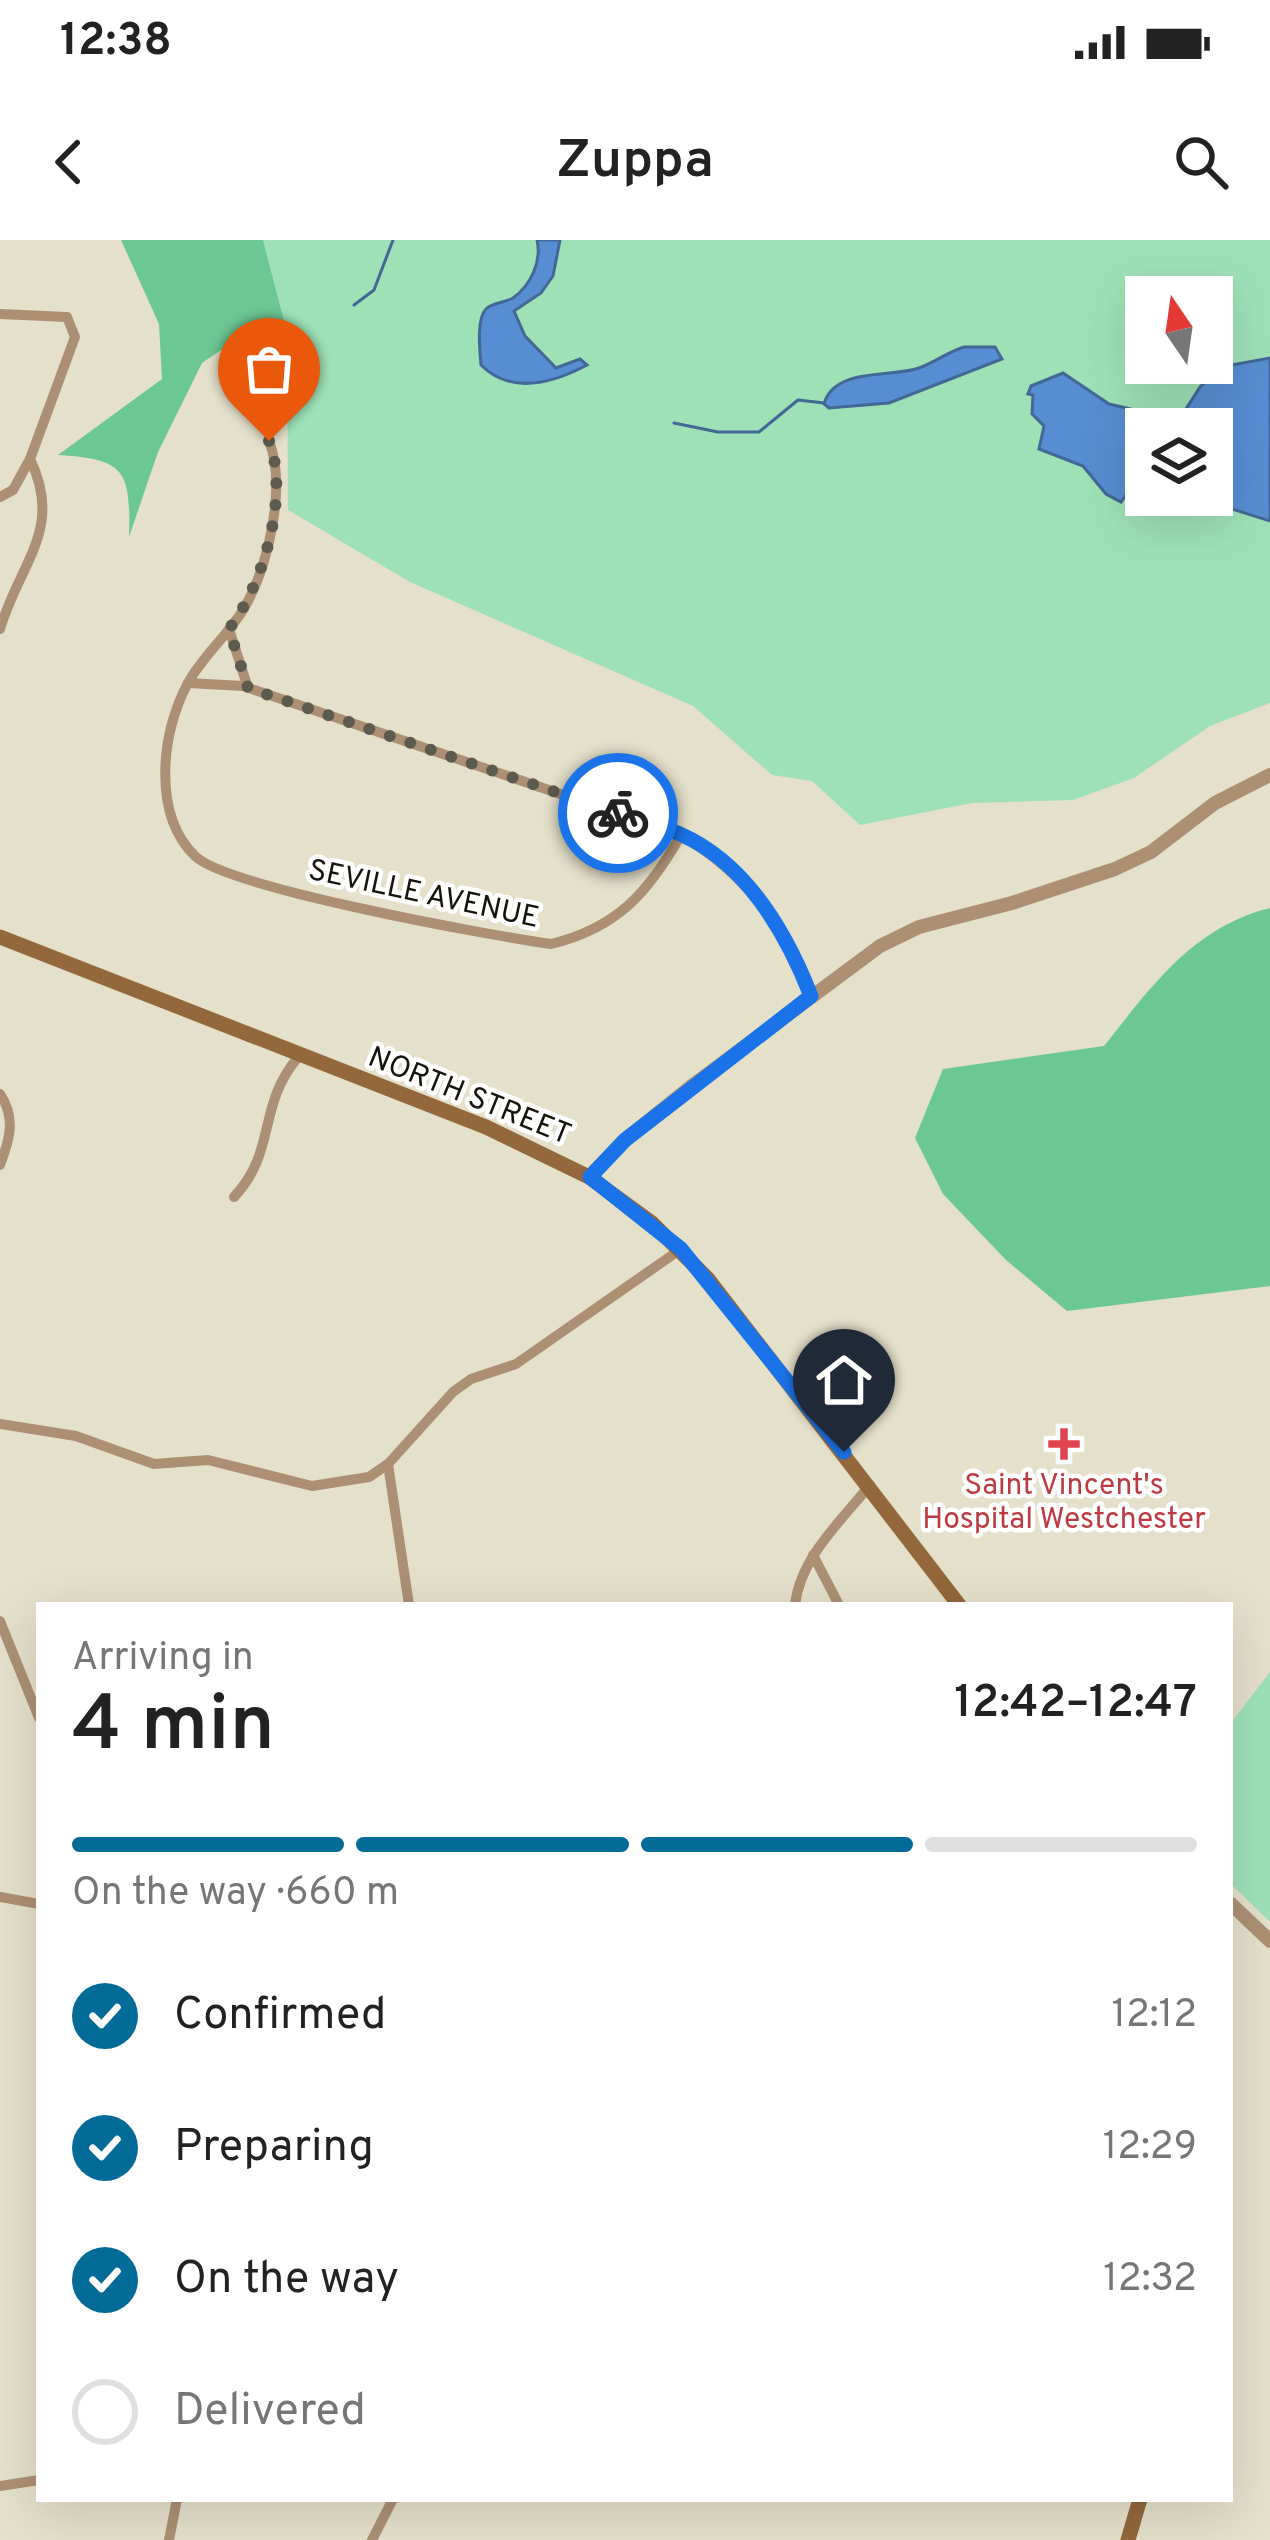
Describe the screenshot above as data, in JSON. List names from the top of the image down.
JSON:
{
  "streets": {
    "main road": ["NORTH STREET"],
    "street": ["SEVILLE AVENUE"]
  },
  "places": {
    "health": ["Saint Vincent's Hospital Westchester"]
  },
  "north": "top",
  "page": {
    "status": "12:38",
    "header": "Zuppa",
    "heading": ["4 min", "Arriving in", "12:42–12:47"],
    "bar": "On the way · 660 m",
    "list": [
      ["Confirmed", "12:12"],
      ["Preparing", "12:29"],
      ["On the way", "12:32"],
      "Delivered"
    ]
  }
}
